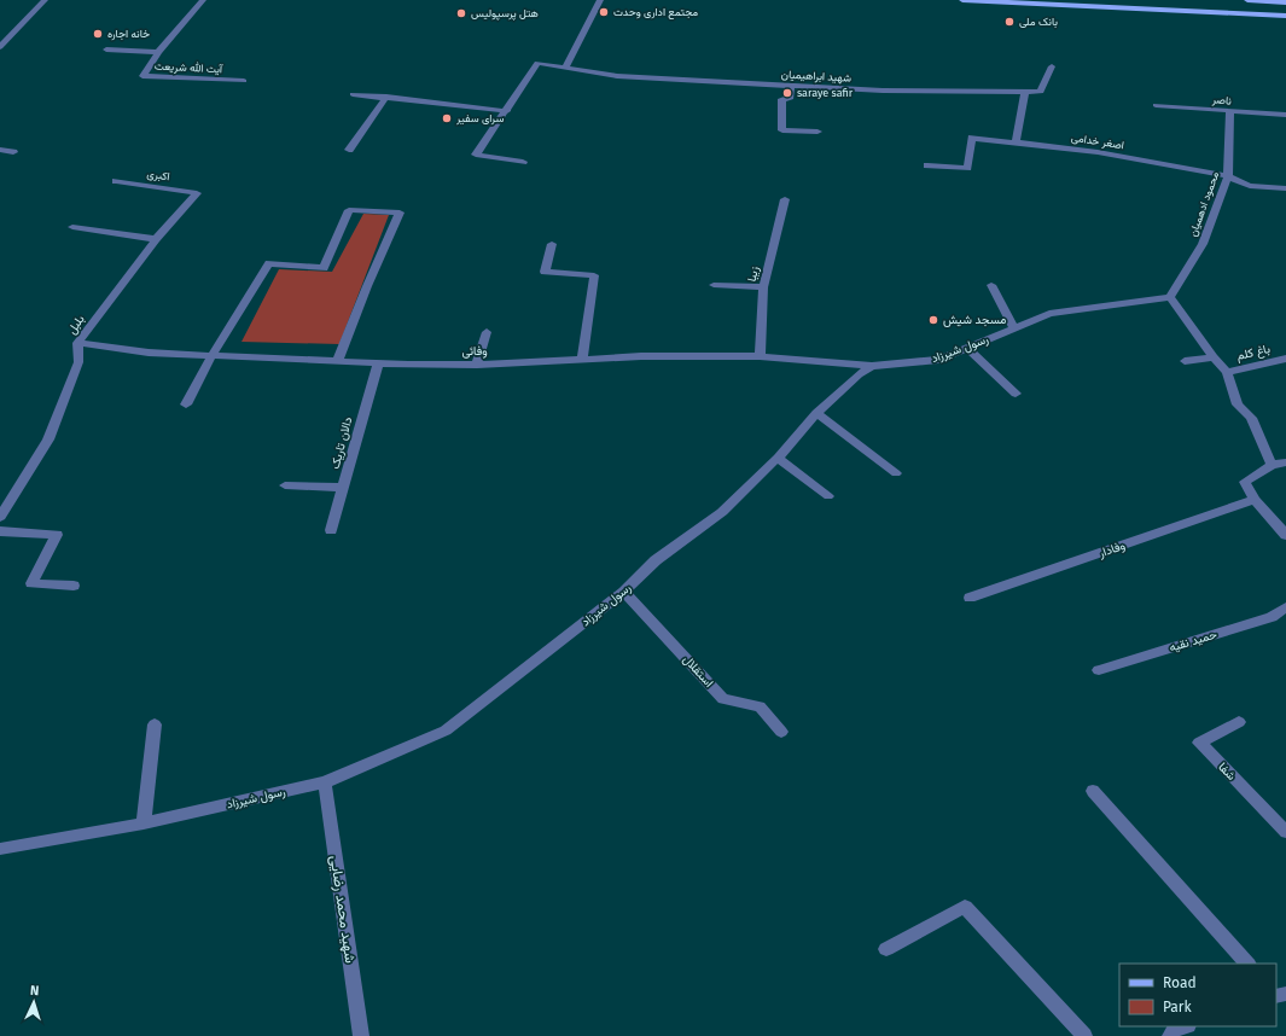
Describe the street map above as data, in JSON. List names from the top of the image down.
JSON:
{
  "streets": {
    "street": [
      "آیت الله شریعت",
      "شهید ابراهیمیان",
      "ناصر",
      "اصغر خدامی",
      "اکبری",
      "محمود ادهمیان",
      "زیبا",
      "بلبل",
      "رسول شیرزاد",
      "وفائی",
      "باغ کلم",
      "دالان تاریک",
      "وفادار",
      "حمید نقیه",
      "استقلال",
      "شفا",
      "شهید محمد رضایی"
    ]
  },
  "crossings": [
    ["ناصر", "محمود ادهمیان"],
    ["اصغر خدامی", "محمود ادهمیان"],
    ["اکبری", "بلبل"],
    ["محمود ادهمیان", "رسول شیرزاد"],
    ["زیبا", "وفائی"],
    ["بلبل", "وفائی"],
    ["رسول شیرزاد", "وفائی"],
    ["رسول شیرزاد", "استقلال"],
    ["رسول شیرزاد", "شهید محمد رضایی"],
    ["وفائی", "دالان تاریک"]
  ],
  "places": [
    "مجتمع اداری وحدت",
    "هتل پرسپولیس",
    "بانک ملی",
    "خانه اجاره",
    "saraye safir",
    "سرای سفیر",
    "مسجد شیش"
  ],
  "legend": ["Road", "Park"],
  "north": "top"
}
